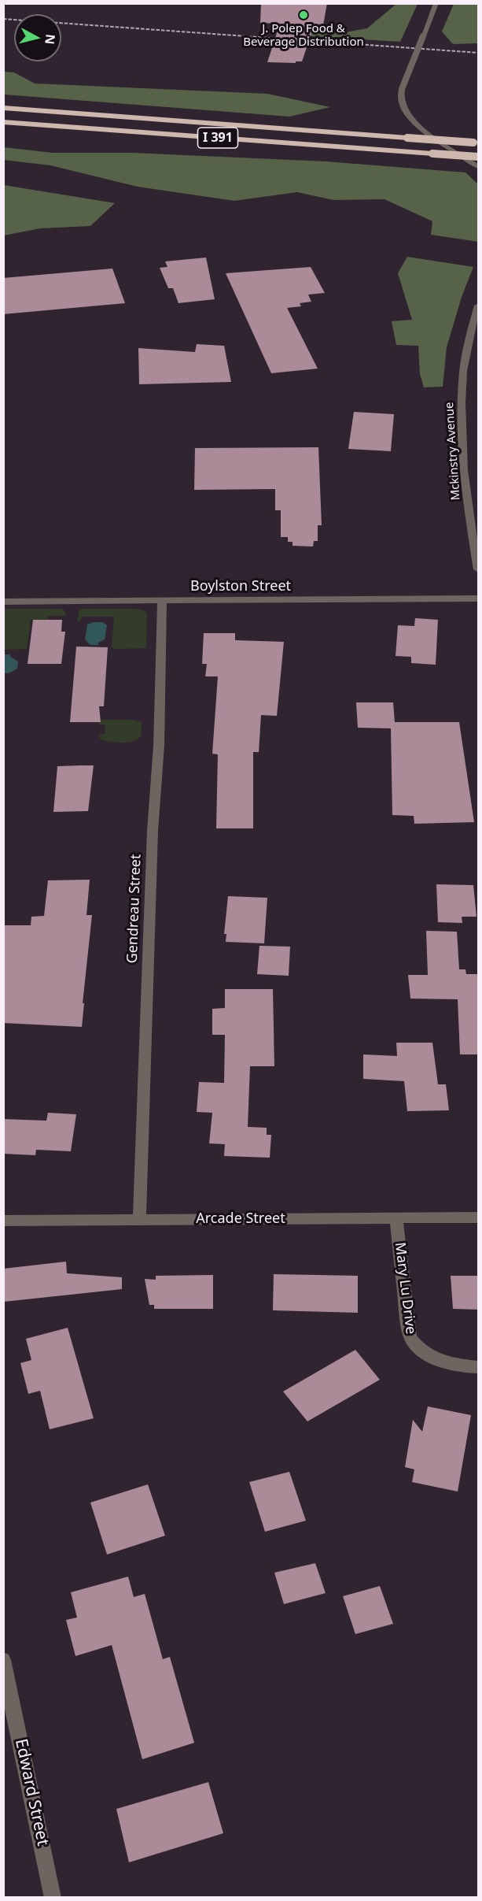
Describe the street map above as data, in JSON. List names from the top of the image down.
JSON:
{
  "streets": {
    "highway": ["I 391"],
    "street": [
      "Mckinstry Avenue",
      "Boylston Street",
      "Gendreau Street",
      "Arcade Street",
      "Mary Lu Drive",
      "Edward Street"
    ]
  },
  "crossings": [
    ["Boylston Street", "Gendreau Street"],
    ["Gendreau Street", "Arcade Street"],
    ["Arcade Street", "Mary Lu Drive"]
  ],
  "places": ["J. Polep Food & Beverage Distribution"],
  "north": "right"
}
